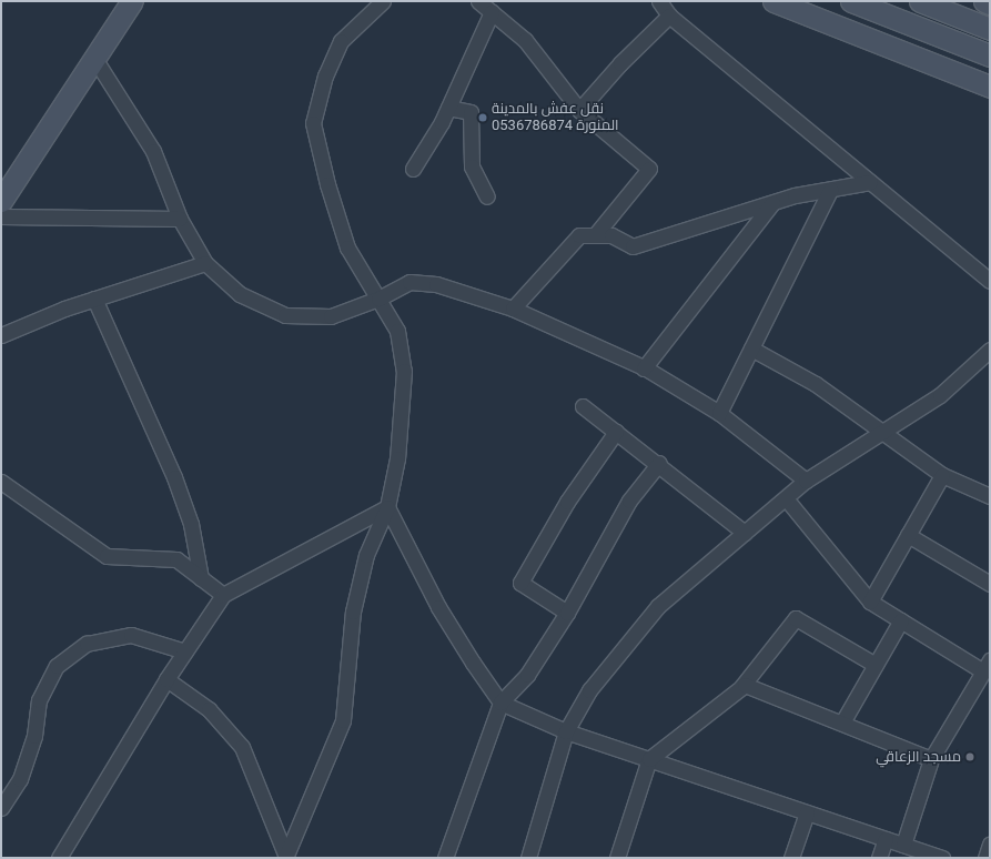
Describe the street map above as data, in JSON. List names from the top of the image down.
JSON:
{
  "places": ["نقل عفش بالمدينة المنورة 0536786874", "مسجد الزعاقي"]
}
